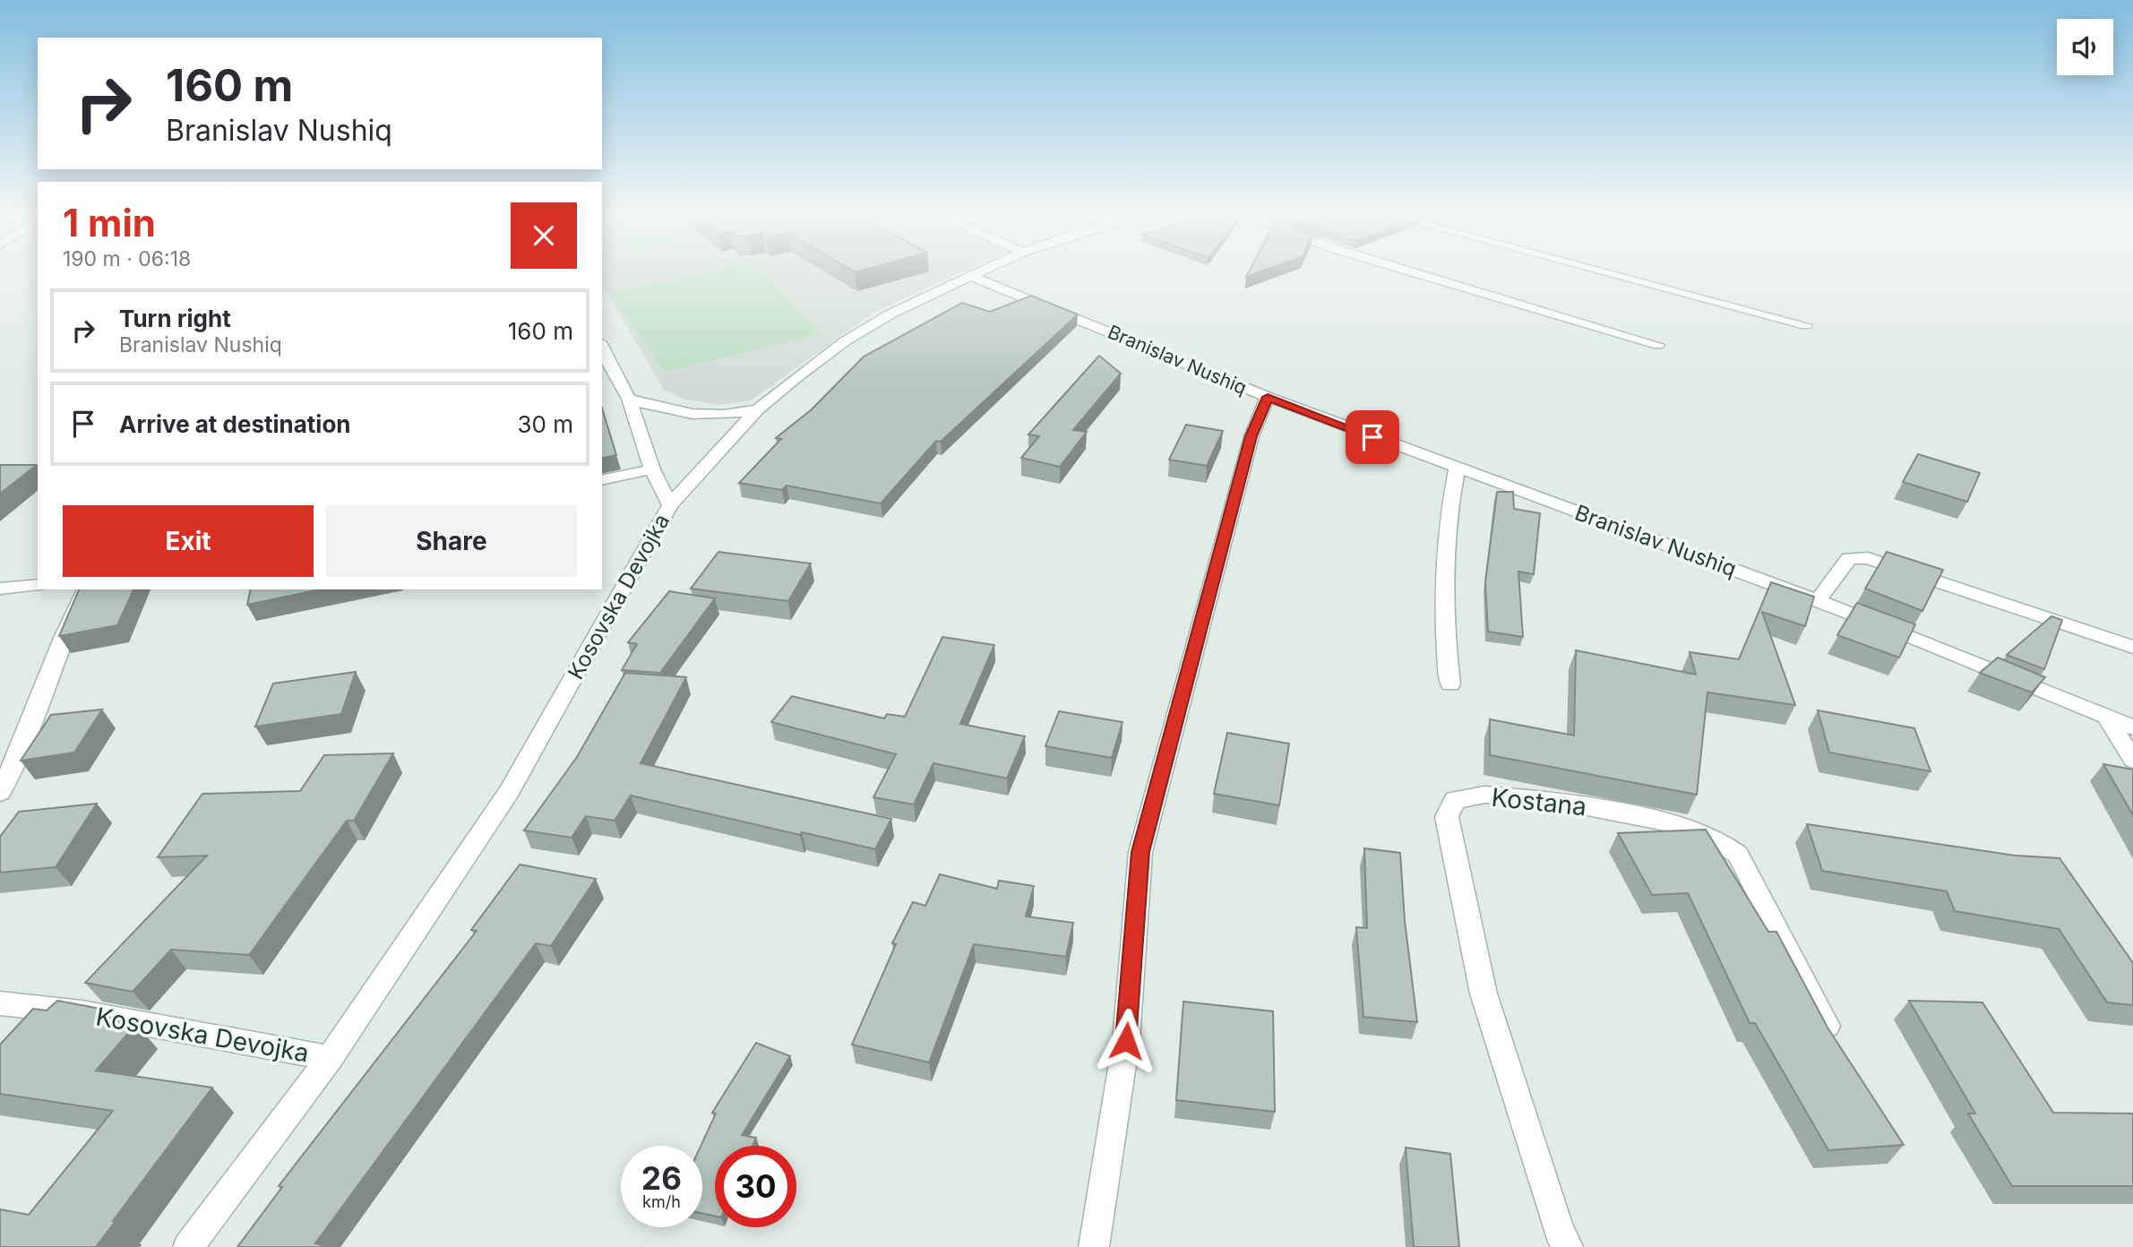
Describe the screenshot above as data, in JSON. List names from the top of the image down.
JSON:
{
  "streets": {
    "street": ["Branislav Nushiq", "Kosovska Devojka", "Kostana"]
  },
  "crossings": [
    ["Branislav Nushiq", "Kosovska Devojka"]
  ],
  "page": {
    "turn": ["160 m", "Branislav Nushiq"],
    "heading": ["1 min", "190 m · 06:18"],
    "list": [
      {
        "name": "Turn right",
        "note": "Branislav Nushiq",
        "value": "160 m"
      },
      {
        "name": "Arrive at destination",
        "value": "30 m"
      }
    ],
    "buttons": ["Exit", "Share"],
    "speed": "26 km/h",
    "limit": "30"
  }
}
